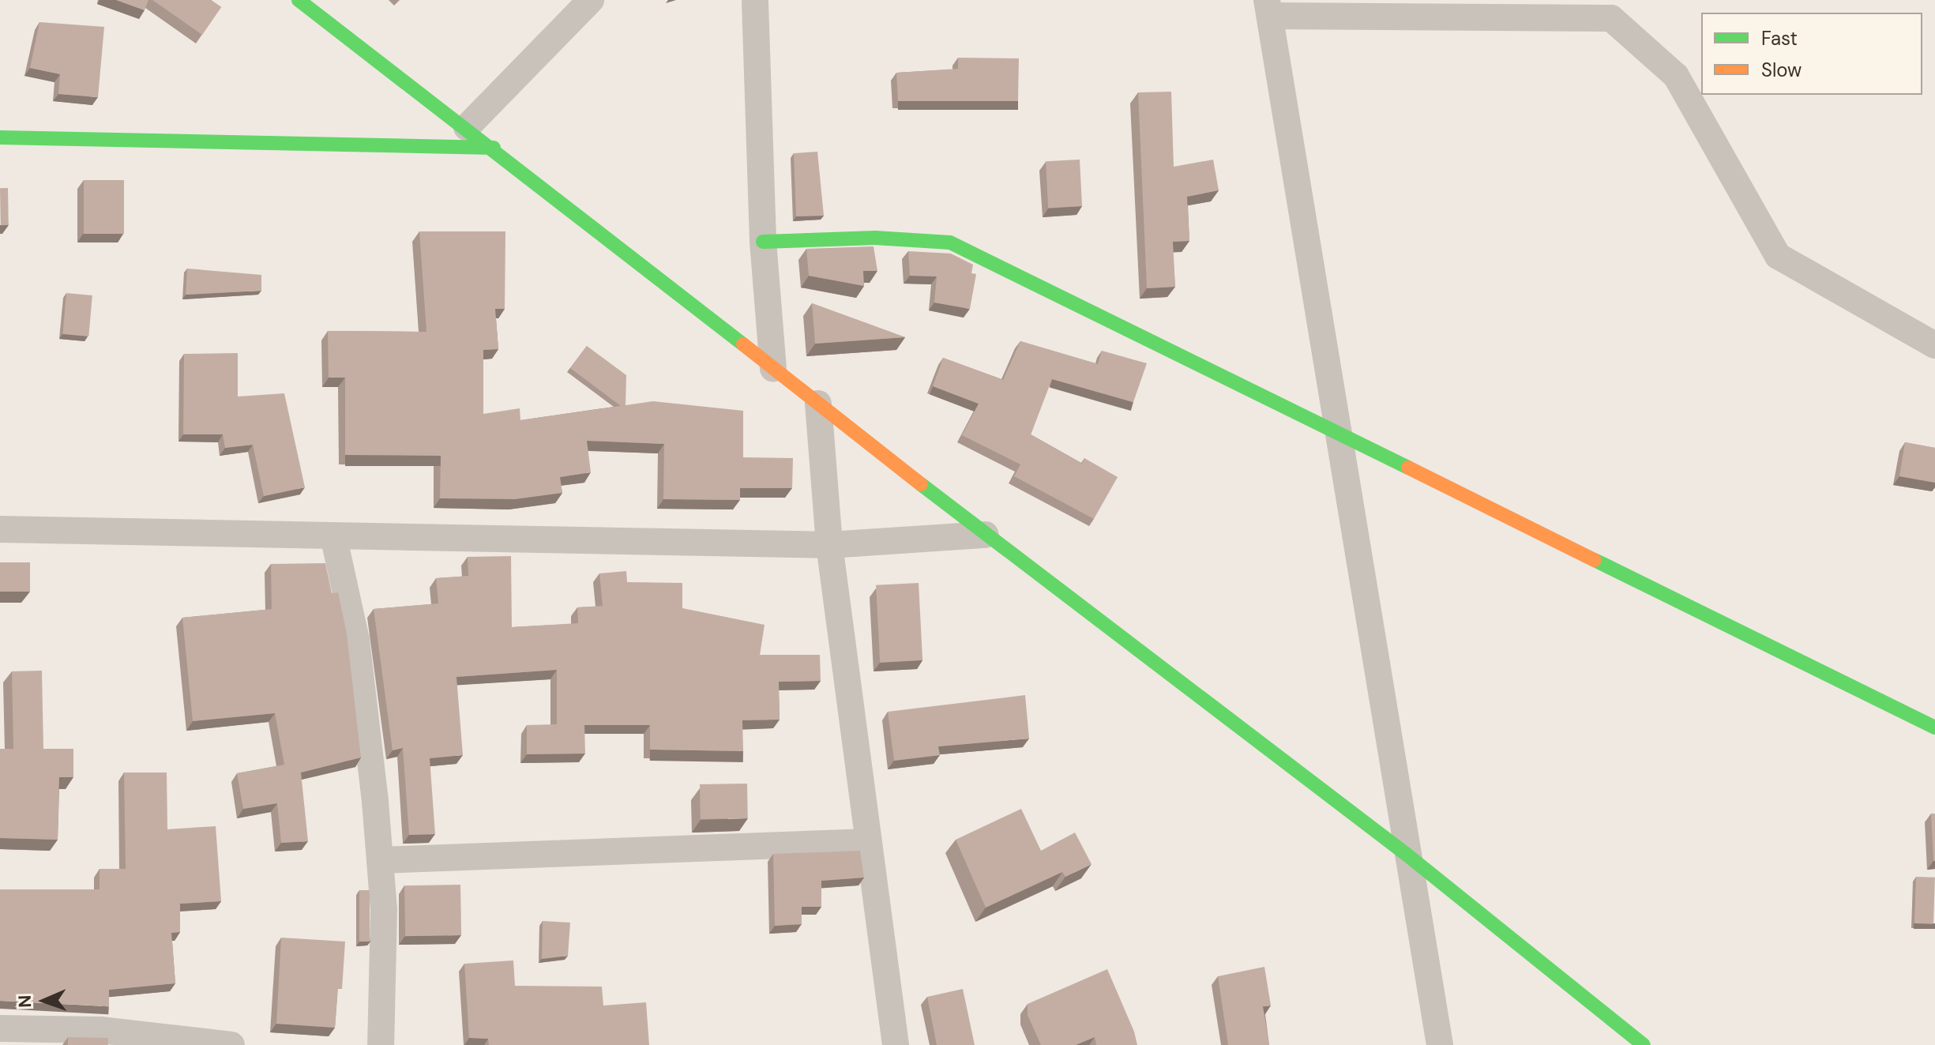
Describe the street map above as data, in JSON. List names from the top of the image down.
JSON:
{
  "legend": ["Fast", "Slow"],
  "north": "left"
}
